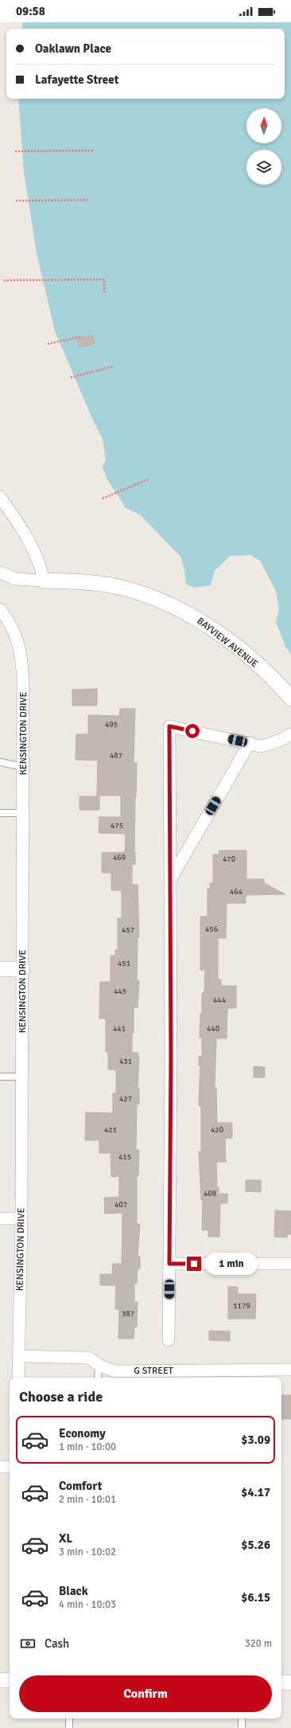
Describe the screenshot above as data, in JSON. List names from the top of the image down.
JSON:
{
  "streets": {
    "street": ["BAYVIEW AVENUE", "KENSINGTON DRIVE", "G STREET"]
  },
  "crossings": [
    ["KENSINGTON DRIVE", "G STREET"]
  ],
  "house_numbers": [
    "495",
    "487",
    "475",
    "469",
    "470",
    "464",
    "456",
    "457",
    "451",
    "445",
    "444",
    "441",
    "440",
    "431",
    "427",
    "421",
    "420",
    "415",
    "408",
    "407",
    "1179",
    "387"
  ],
  "north": "top",
  "page": {
    "status": "09:58",
    "banner": ["Oaklawn Place", "Lafayette Street"],
    "bubble": "1 min",
    "heading": "Choose a ride",
    "list": [
      {
        "name": "Economy",
        "note": "1 min · 10:00",
        "value": "$3.09"
      },
      {
        "name": "Comfort",
        "note": "2 min · 10:01",
        "value": "$4.17"
      },
      {
        "name": "XL",
        "note": "3 min · 10:02",
        "value": "$5.26"
      },
      {
        "name": "Black",
        "note": "4 min · 10:03",
        "value": "$6.15"
      }
    ],
    "pay": ["Cash", "320 m"],
    "buttons": "Confirm"
  }
}
